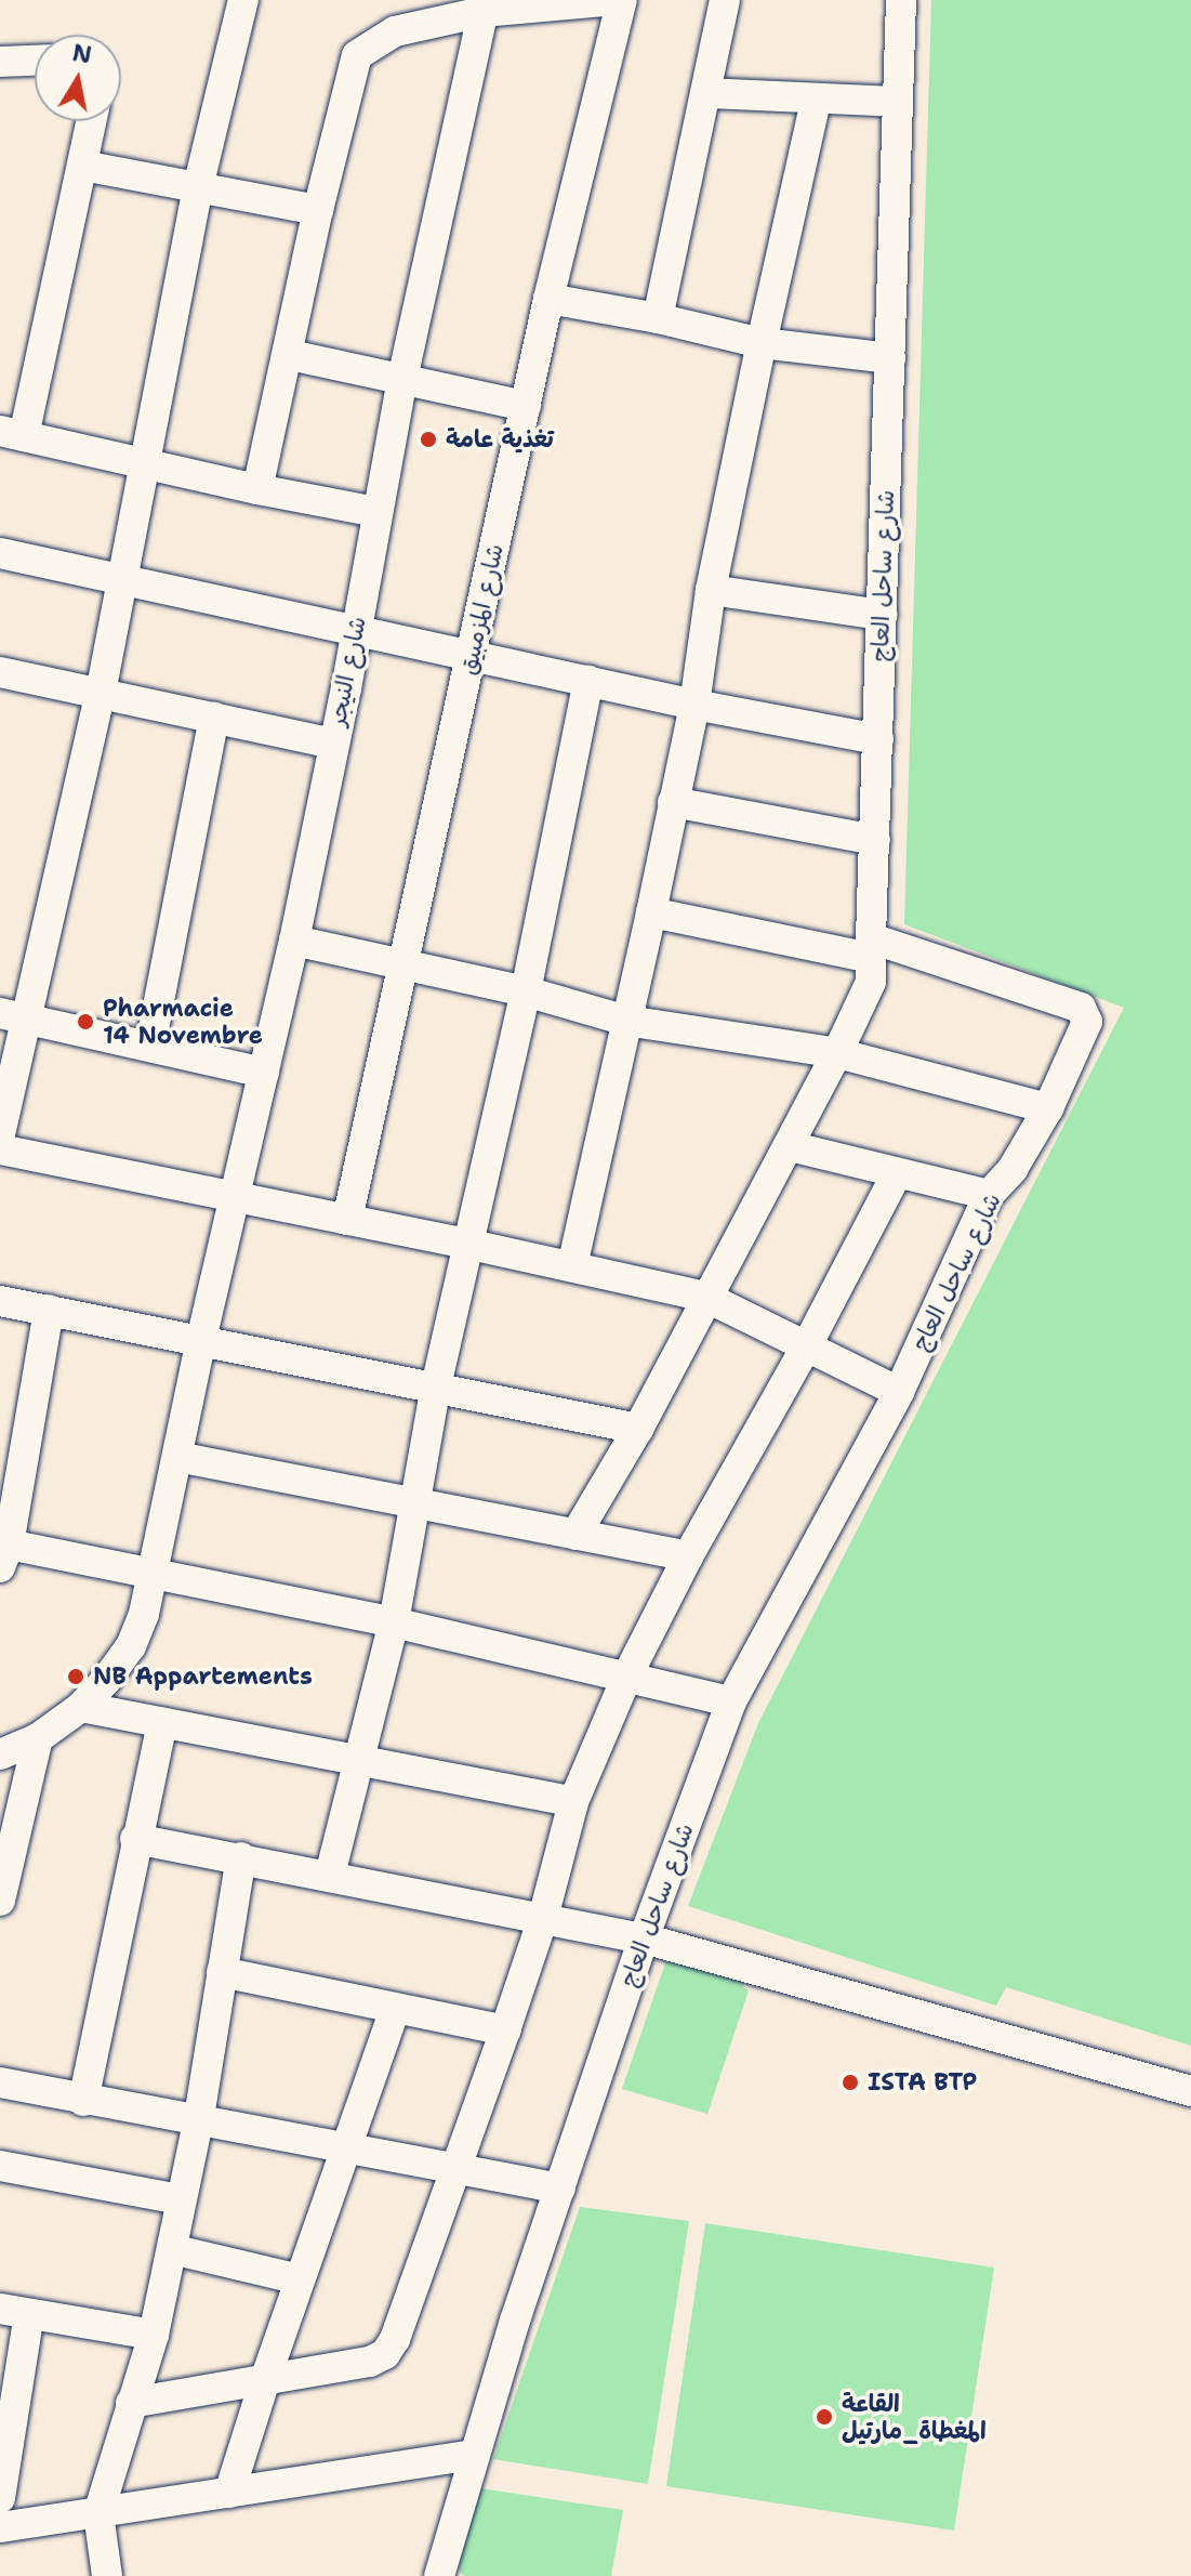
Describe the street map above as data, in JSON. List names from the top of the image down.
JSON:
{
  "streets": {
    "street": ["شارع ساحل العاج", "شارع المزمبيق", "شارع النيجر"]
  },
  "places": [
    "تغذية عامة",
    "Pharmacie 14 Novembre",
    "NB Appartements",
    "ISTA BTP",
    "القاعة المغطاة_مارتيل"
  ],
  "north": "top"
}
